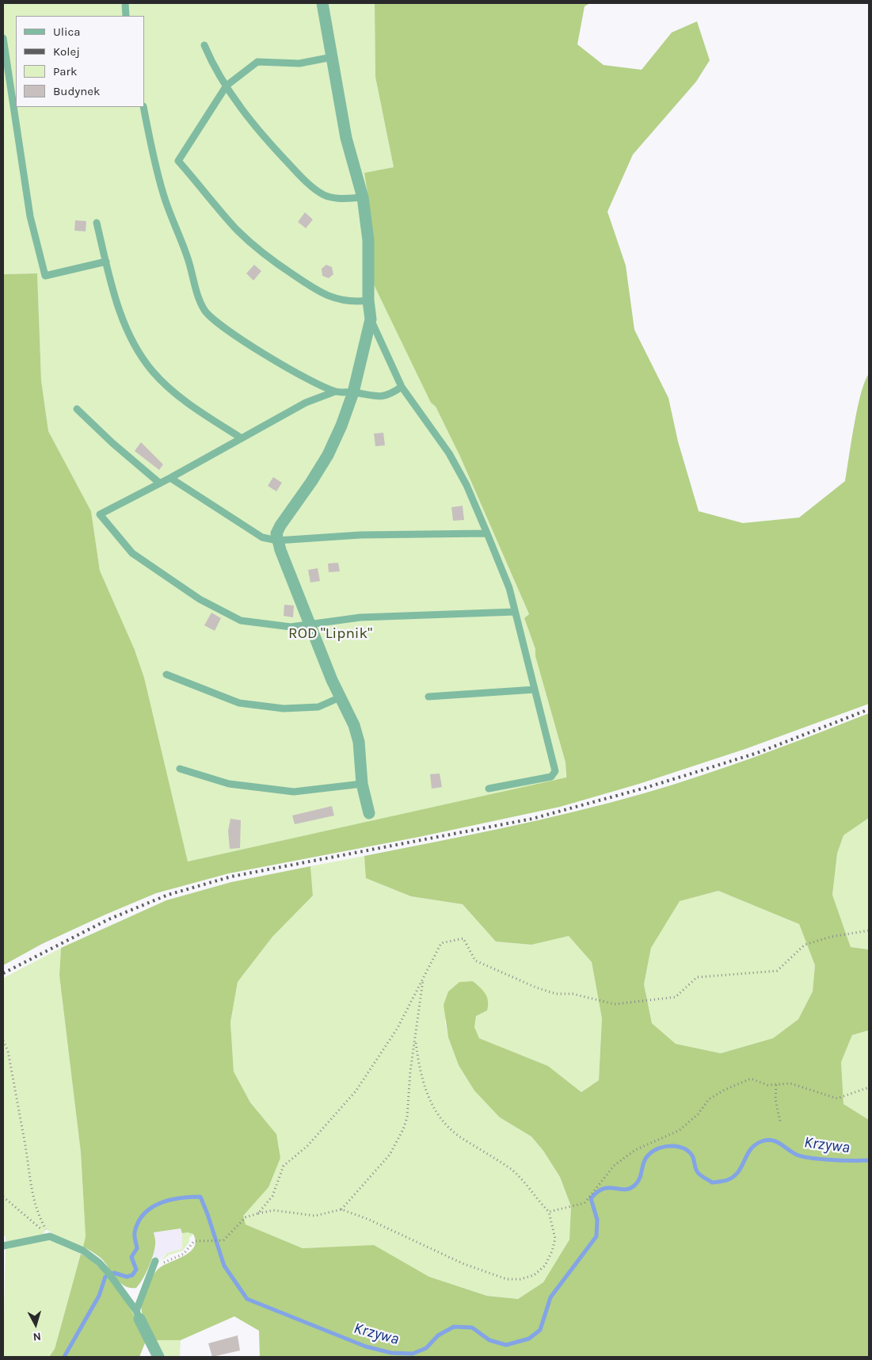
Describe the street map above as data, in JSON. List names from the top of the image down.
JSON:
{
  "water": ["Krzywa"],
  "parks": ["ROD \"Lipnik\""],
  "legend": [
    "Ulica",
    "Kolej",
    "Park",
    "Budynek"
  ],
  "north": "bottom"
}
